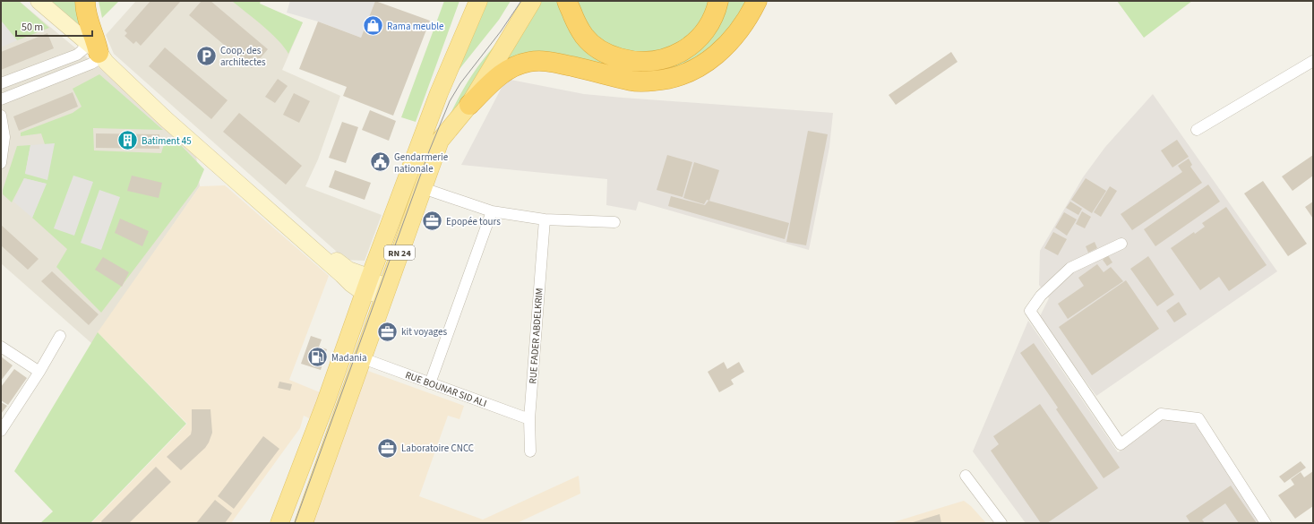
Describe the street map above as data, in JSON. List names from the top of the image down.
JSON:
{
  "streets": {
    "main road": ["RN 24"],
    "street": ["RUE FADER ABDELKRIM", "RUE BOUNAR SID ALI"]
  },
  "crossings": [
    ["RN 24", "RUE BOUNAR SID ALI"],
    ["RUE FADER ABDELKRIM", "RUE BOUNAR SID ALI"]
  ],
  "places": {
    "shop": ["Rama meuble"],
    "parking": ["Coop. des architectes"],
    "building": ["Batiment 45"],
    "public building": ["Gendarmerie nationale"],
    "office": ["Epopée tours", "kit voyages", "Laboratoire CNCC"],
    "fuel station": ["Madania"]
  },
  "scale_bar": "50 m"
}
